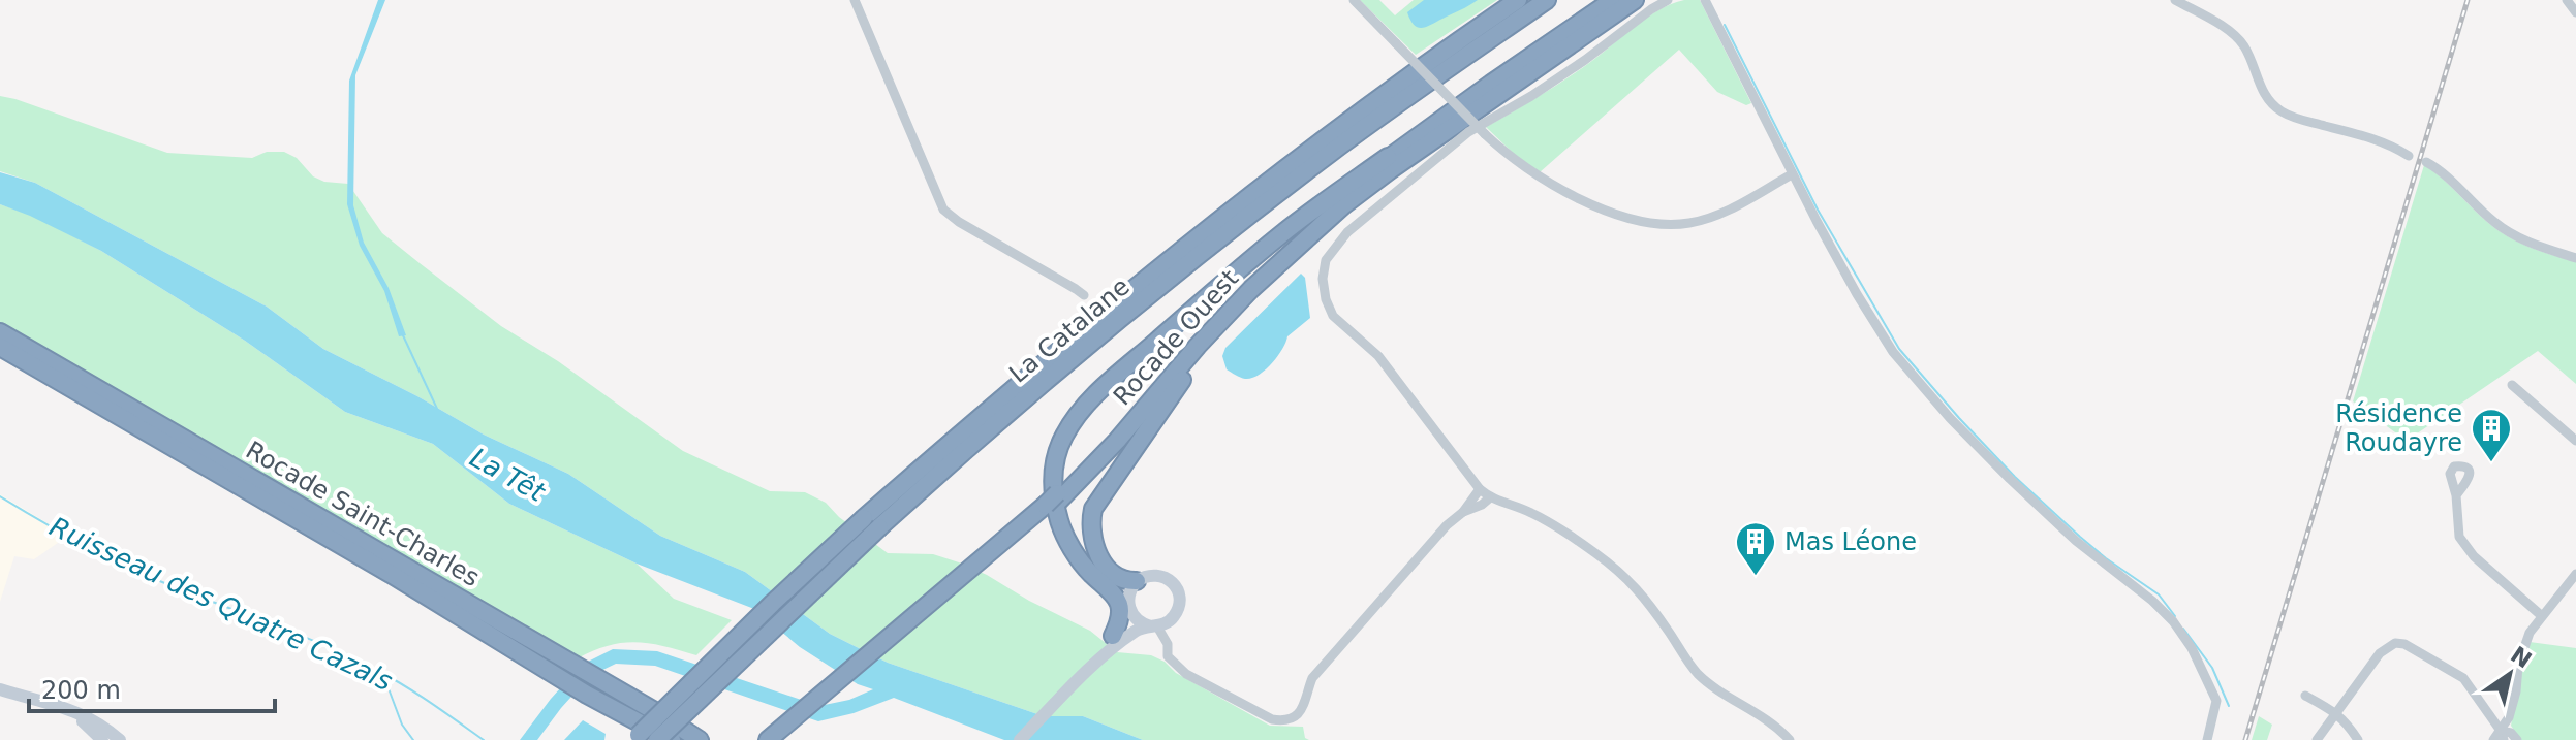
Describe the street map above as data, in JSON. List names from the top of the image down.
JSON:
{
  "streets": {
    "highway": ["La Catalane", "Rocade Ouest", "Rocade Saint-Charles"]
  },
  "crossings": [
    ["La Catalane", "Rocade Saint-Charles"]
  ],
  "water": ["La Têt", "Ruisseau des Quatre Cazals"],
  "places": {
    "building": ["Résidence Roudayre", "Mas Léone"]
  },
  "scale_bar": "200 m",
  "north": "top right"
}
